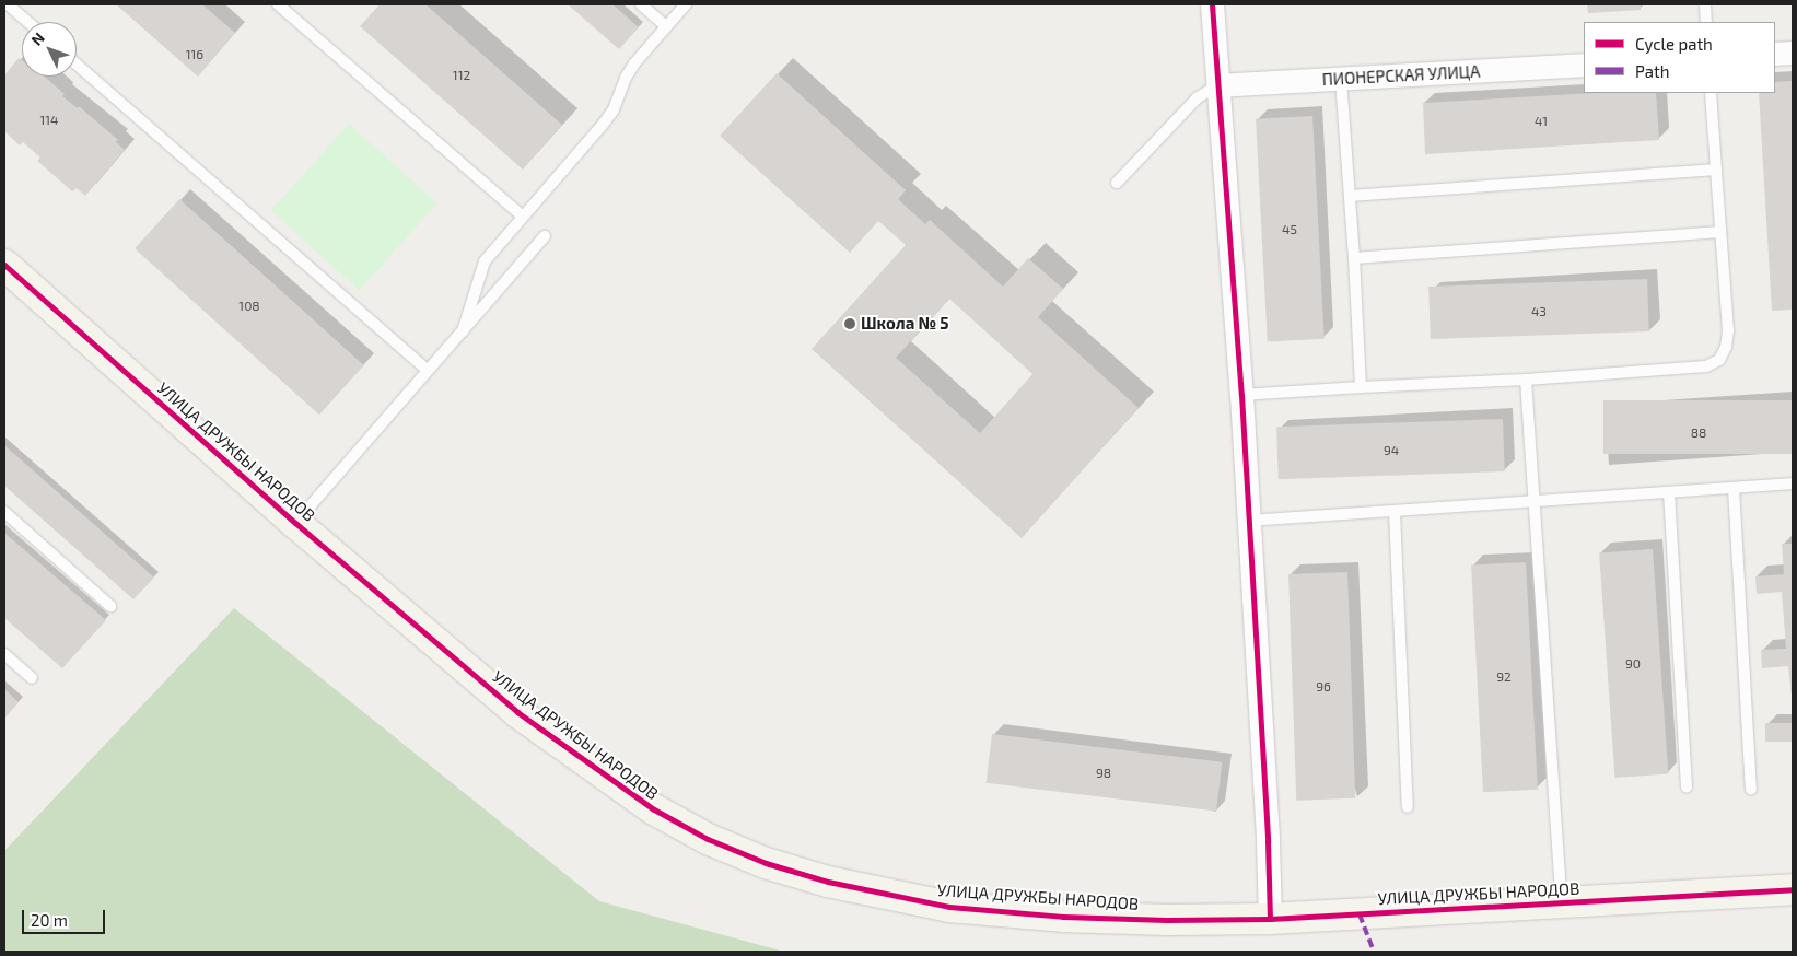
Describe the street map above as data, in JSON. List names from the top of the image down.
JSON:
{
  "streets": {
    "street": ["ПИОНЕРСКАЯ УЛИЦА", "УЛИЦА ДРУЖБЫ НАРОДОВ"]
  },
  "places": ["Школа № 5"],
  "house_numbers": [
    "116",
    "112",
    "114",
    "41",
    "45",
    "108",
    "43",
    "88",
    "94",
    "90",
    "92",
    "96",
    "98"
  ],
  "legend": ["Cycle path", "Path"],
  "scale_bar": "20 m",
  "north": "top left"
}
